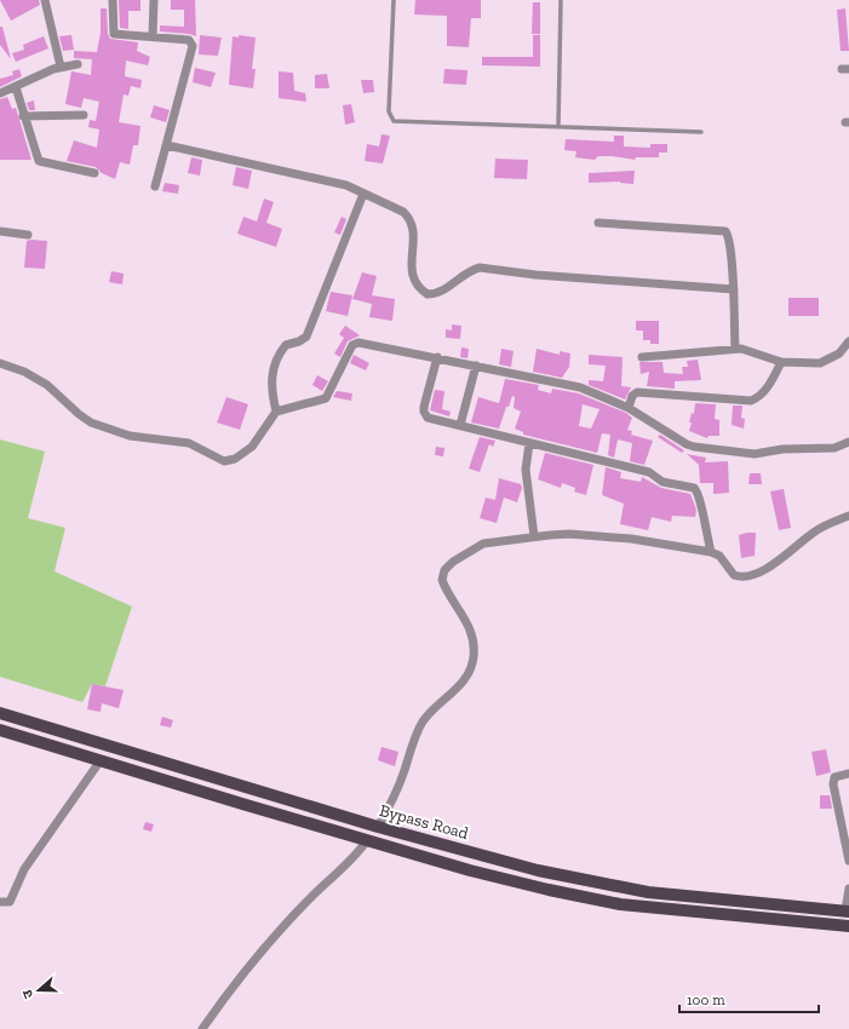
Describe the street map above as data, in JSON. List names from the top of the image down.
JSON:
{
  "streets": {
    "main road": ["Bypass Road"]
  },
  "scale_bar": "100 m",
  "north": "left"
}
